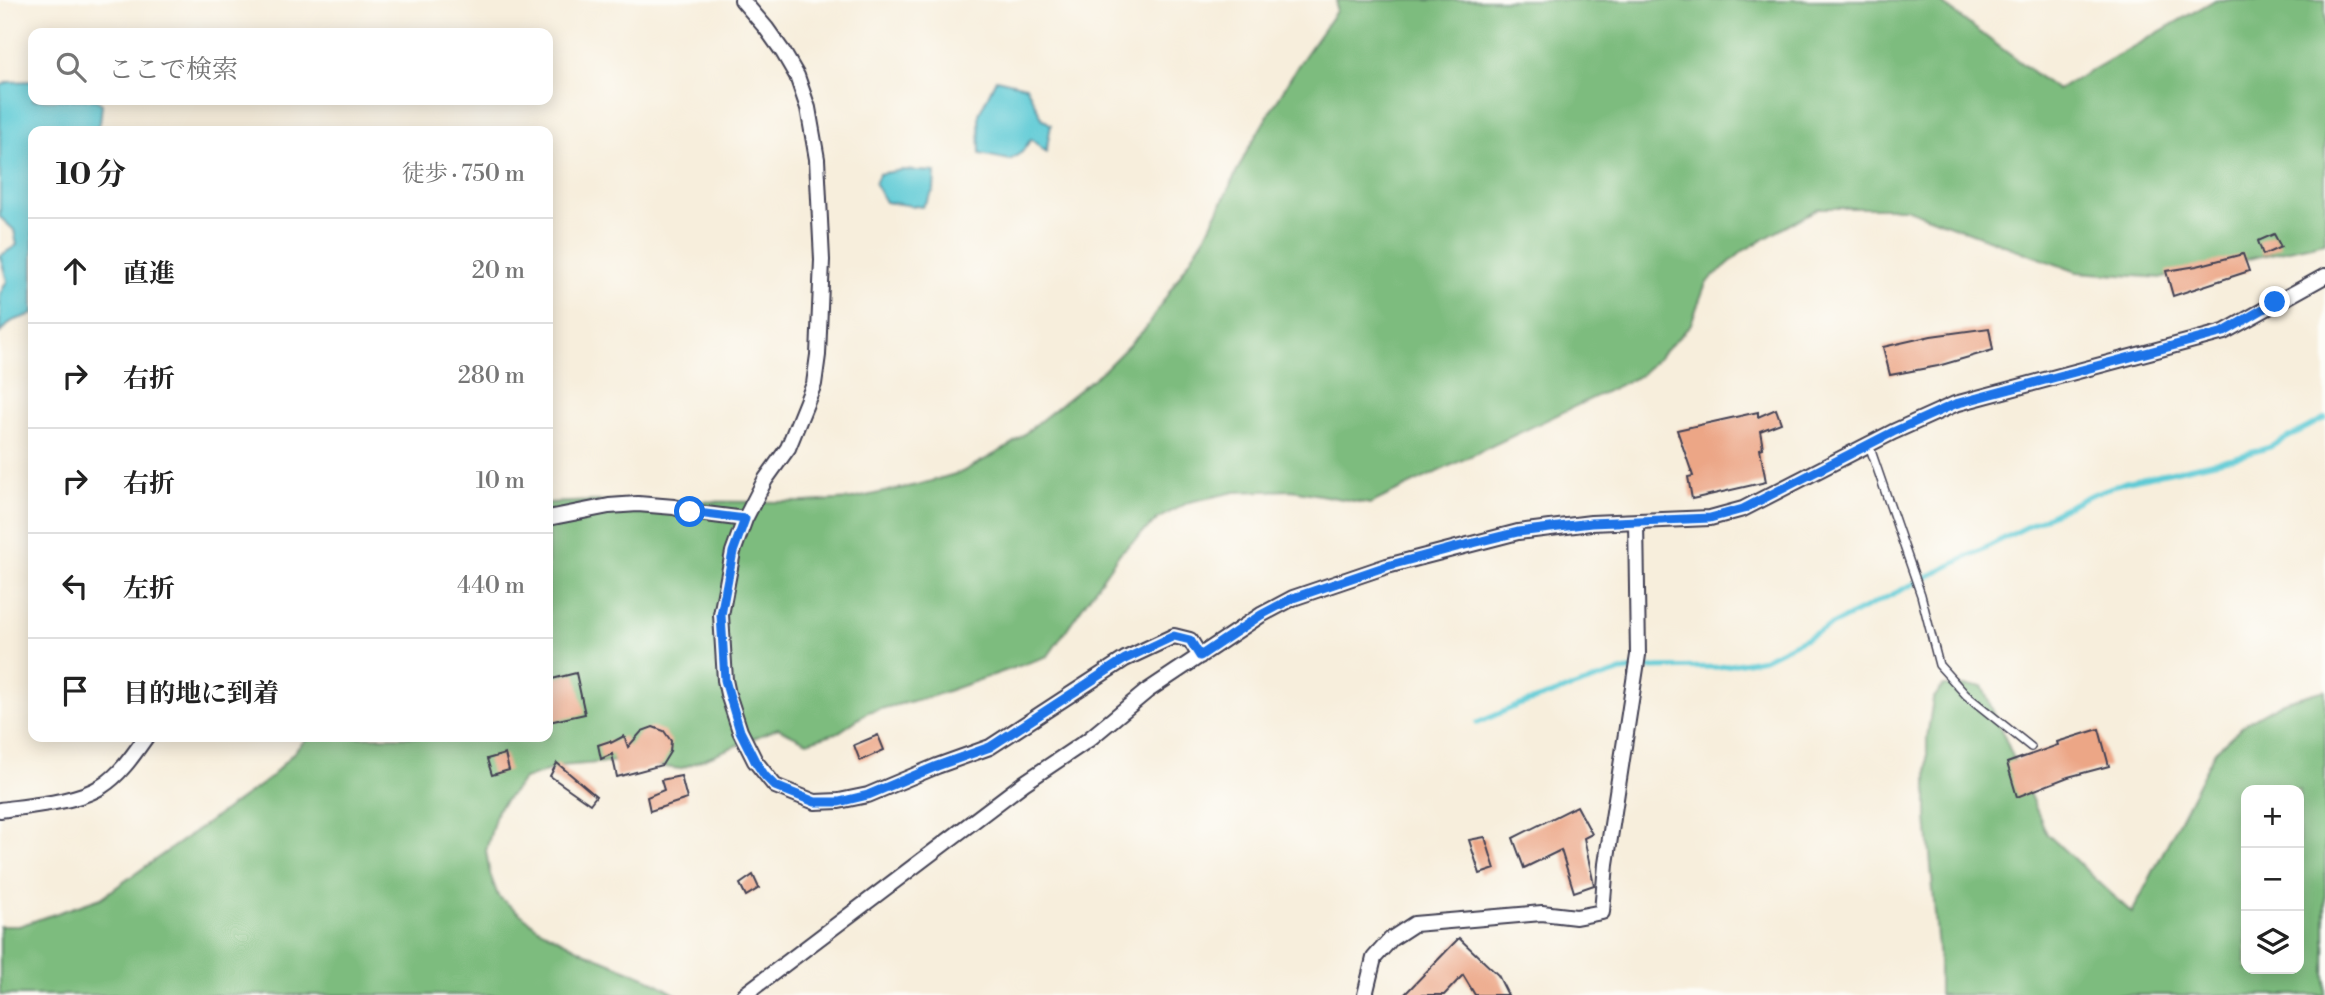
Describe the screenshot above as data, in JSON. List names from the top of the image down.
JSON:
{
  "page": {
    "search": "ここで検索",
    "heading": ["10 分", "徒歩 · 750 m"],
    "list": [
      ["直進", "20 m"],
      ["右折", "280 m"],
      ["右折", "10 m"],
      ["左折", "440 m"],
      "目的地に到着"
    ],
    "map_buttons": ["+", "−"]
  }
}
